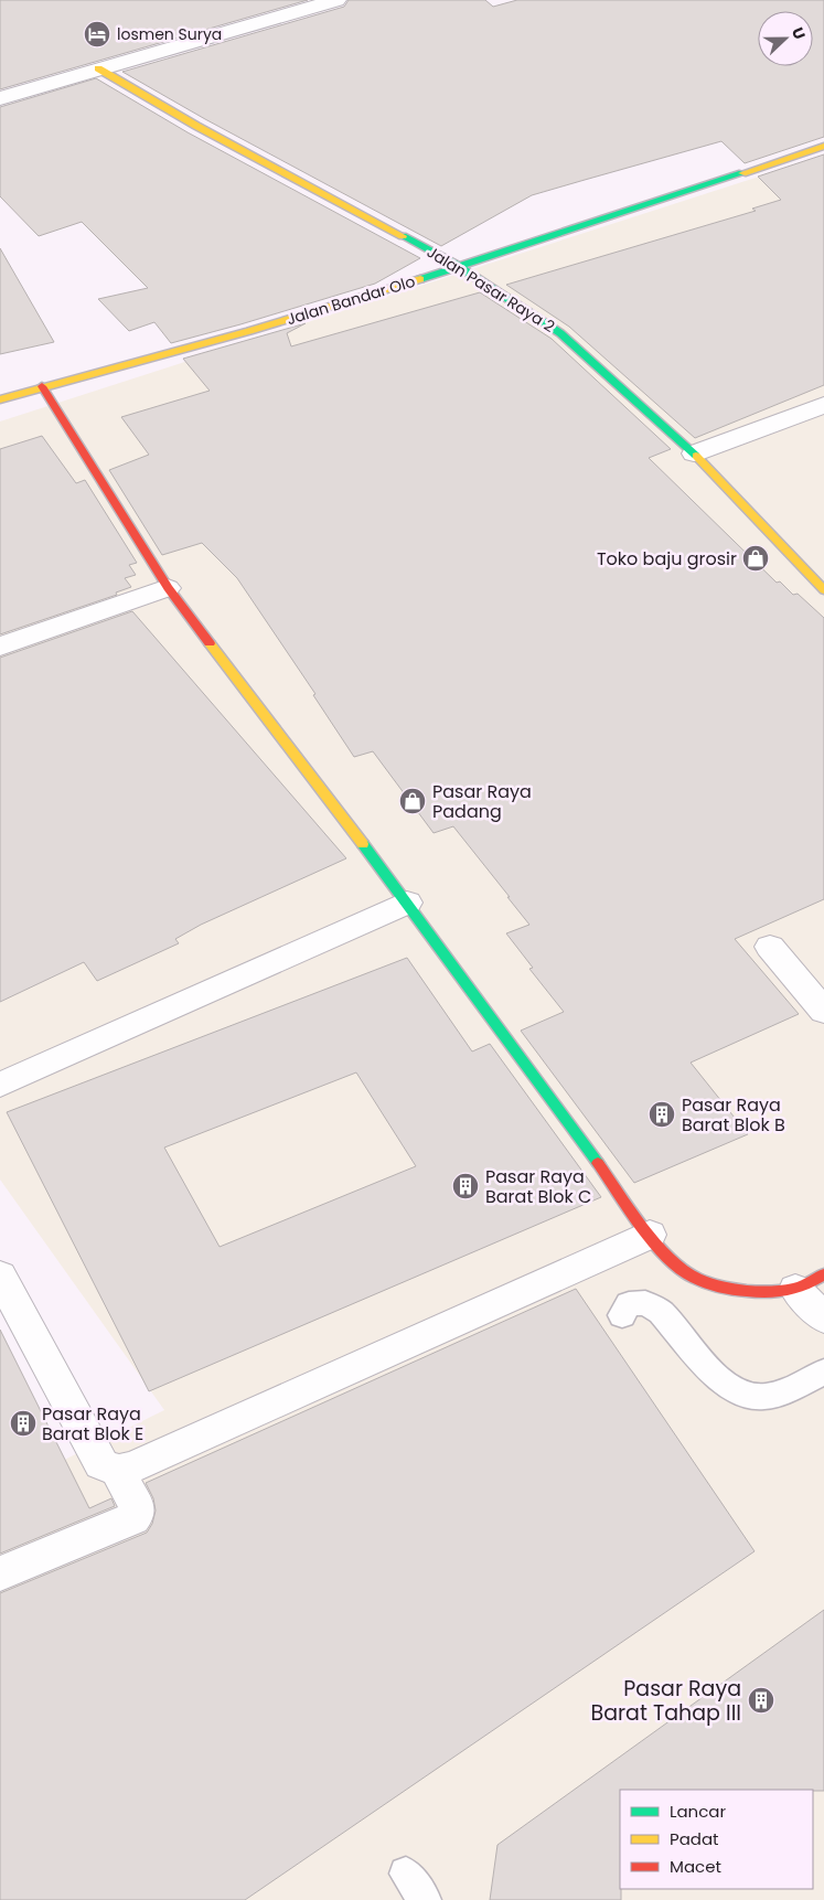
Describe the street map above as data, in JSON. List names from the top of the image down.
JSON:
{
  "streets": {
    "street": ["Jalan Pasar Raya 2", "Jalan Bandar Olo"]
  },
  "crossings": [
    ["Jalan Pasar Raya 2", "Jalan Bandar Olo"]
  ],
  "places": {
    "hotel": ["losmen Surya"],
    "shop": ["Toko baju grosir", "Pasar Raya Padang"],
    "building": [
      "Pasar Raya Barat Blok B",
      "Pasar Raya Barat Blok C",
      "Pasar Raya Barat Blok E",
      "Pasar Raya Barat Tahap III"
    ]
  },
  "legend": ["Lancar", "Padat", "Macet"],
  "north": "right"
}
